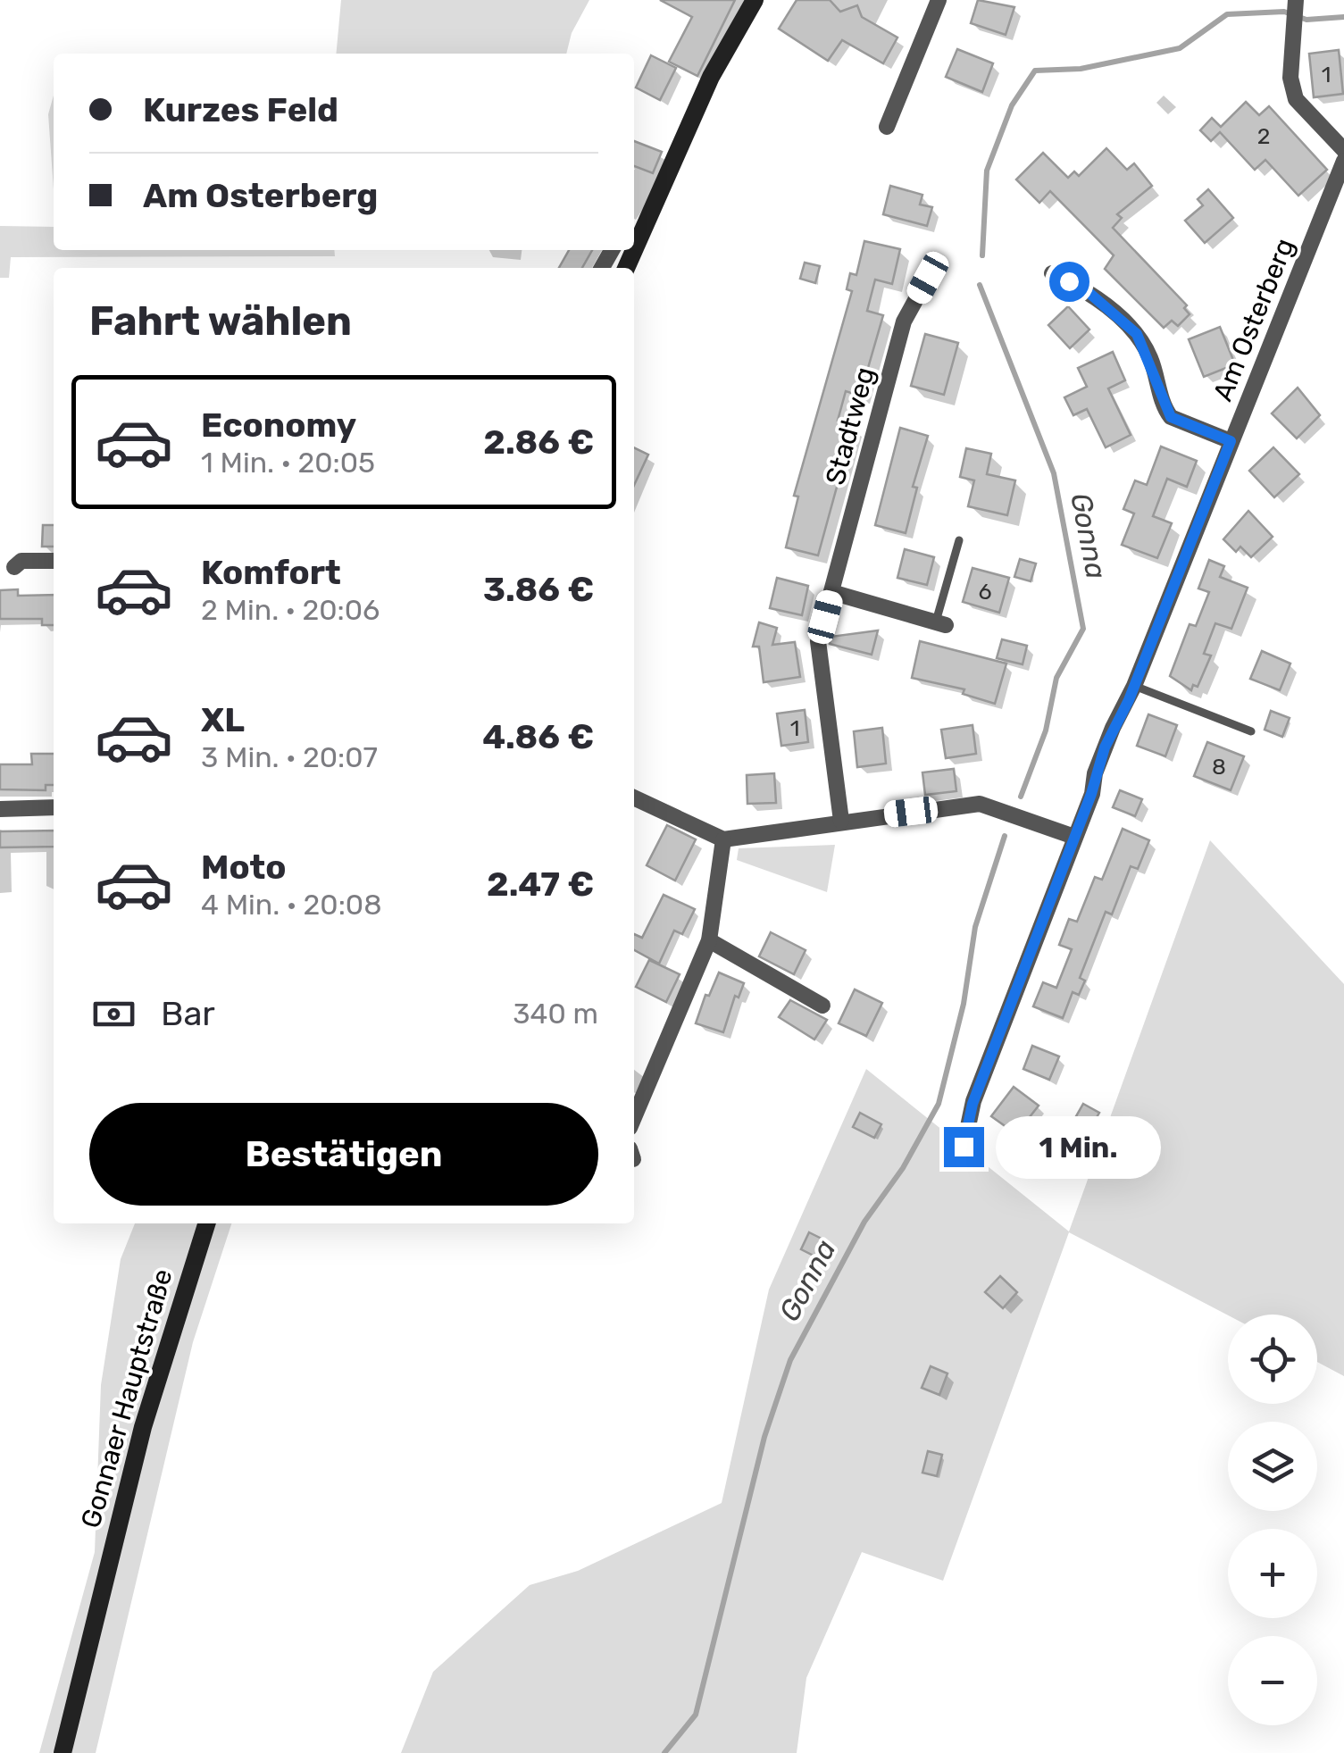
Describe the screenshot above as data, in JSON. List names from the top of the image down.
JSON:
{
  "streets": {
    "main road": ["Gonnaer Hauptstraße"],
    "street": ["Am Osterberg", "Stadtweg"]
  },
  "water": ["Gonna"],
  "house_numbers": [
    "1",
    "2",
    "6",
    "1",
    "8"
  ],
  "page": {
    "banner": ["Kurzes Feld", "Am Osterberg"],
    "heading": "Fahrt wählen",
    "list": [
      {
        "name": "Economy",
        "note": "1 Min. · 20:05",
        "value": "2.86 €"
      },
      {
        "name": "Komfort",
        "note": "2 Min. · 20:06",
        "value": "3.86 €"
      },
      {
        "name": "XL",
        "note": "3 Min. · 20:07",
        "value": "4.86 €"
      },
      {
        "name": "Moto",
        "note": "4 Min. · 20:08",
        "value": "2.47 €"
      }
    ],
    "pay": ["Bar", "340 m"],
    "buttons": "Bestätigen",
    "bubble": "1 Min.",
    "map_buttons": ["+", "−"]
  }
}
